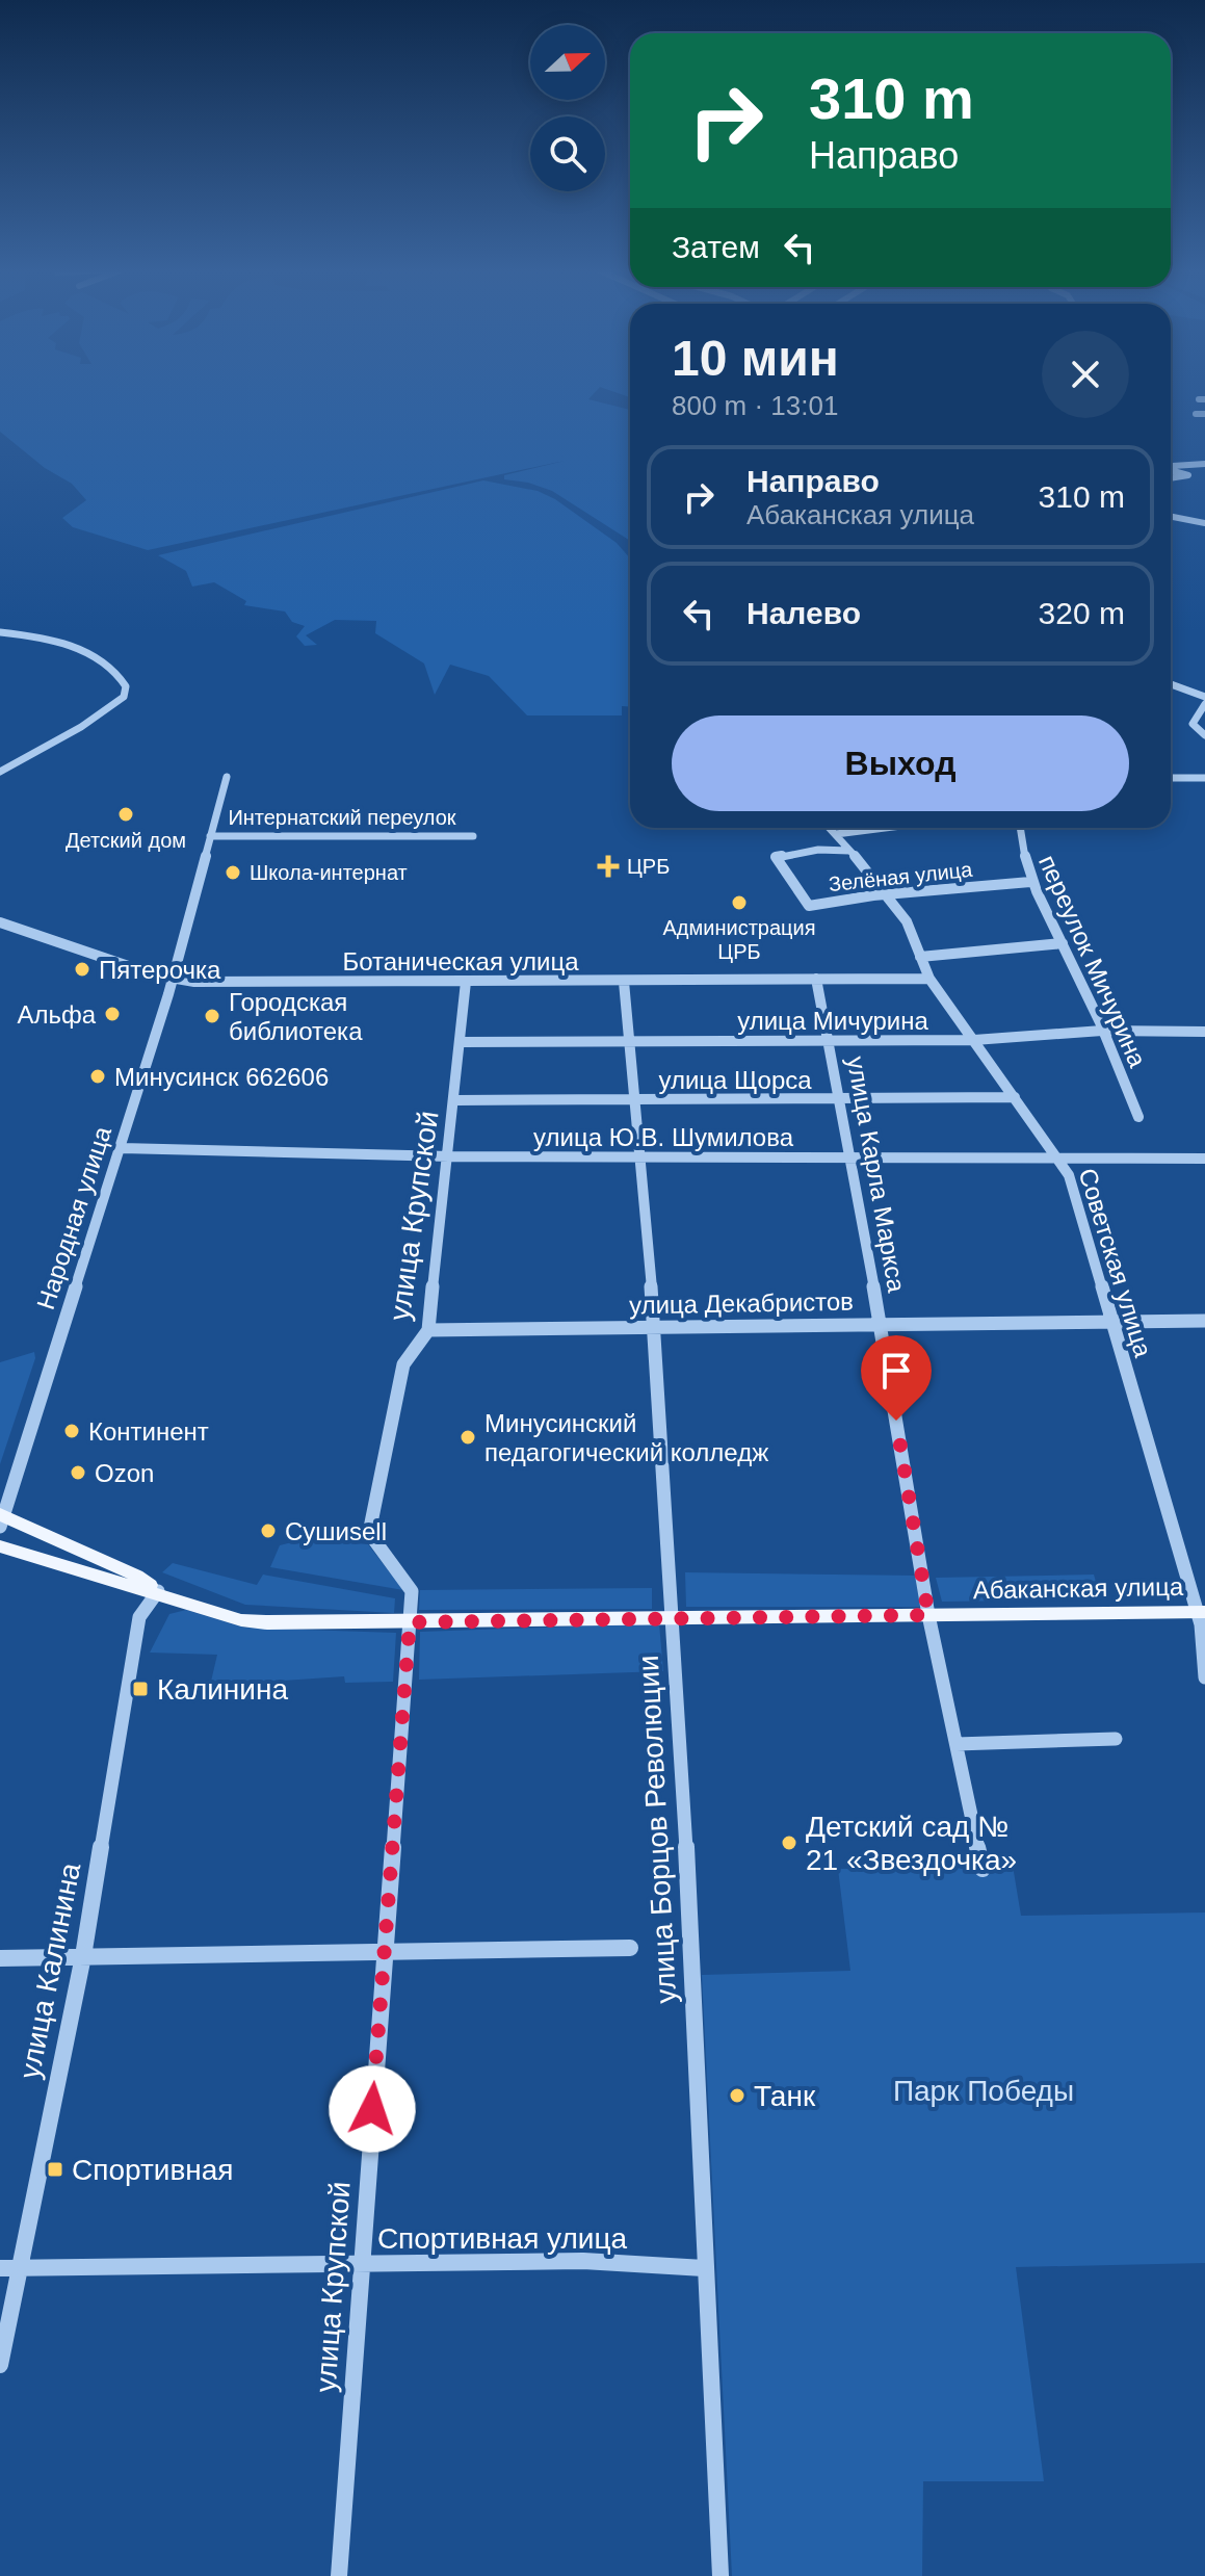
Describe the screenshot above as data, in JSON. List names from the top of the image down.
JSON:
{
  "streets": {
    "main road": ["Абаканская улица"],
    "street": [
      "Интернатский переулок",
      "Зелёная улица",
      "Ботаническая улица",
      "переулок Мичурина",
      "улица Мичурина",
      "улица Щорса",
      "улица Ю.В. Шумилова",
      "улица Карла Маркса",
      "улица Крупской",
      "Народная улица",
      "Советская улица",
      "улица Декабристов",
      "улица Борцов Революции",
      "улица Калинина",
      "Спортивная улица"
    ]
  },
  "crossings": [
    ["Интернатский переулок", "Народная улица"],
    ["Зелёная улица", "переулок Мичурина"],
    ["Зелёная улица", "Советская улица"],
    ["Ботаническая улица", "улица Карла Маркса"],
    ["Ботаническая улица", "улица Крупской"],
    ["Ботаническая улица", "Народная улица"],
    ["Ботаническая улица", "Советская улица"],
    ["Ботаническая улица", "улица Борцов Революции"],
    ["переулок Мичурина", "улица Мичурина"],
    ["улица Мичурина", "улица Карла Маркса"],
    ["улица Мичурина", "улица Крупской"],
    ["улица Мичурина", "Советская улица"],
    ["улица Мичурина", "улица Борцов Революции"],
    ["улица Щорса", "улица Карла Маркса"],
    ["улица Щорса", "улица Крупской"],
    ["улица Щорса", "Советская улица"],
    ["улица Щорса", "улица Борцов Революции"],
    ["улица Ю.В. Шумилова", "улица Карла Маркса"],
    ["улица Ю.В. Шумилова", "улица Крупской"],
    ["улица Ю.В. Шумилова", "Народная улица"],
    ["улица Ю.В. Шумилова", "Советская улица"],
    ["улица Ю.В. Шумилова", "улица Борцов Революции"],
    ["улица Карла Маркса", "улица Декабристов"],
    ["улица Карла Маркса", "Абаканская улица"],
    ["улица Крупской", "улица Декабристов"],
    ["улица Крупской", "Абаканская улица"],
    ["улица Крупской", "Спортивная улица"],
    ["Народная улица", "Абаканская улица"],
    ["Советская улица", "улица Декабристов"],
    ["Советская улица", "Абаканская улица"],
    ["улица Декабристов", "улица Борцов Революции"],
    ["Абаканская улица", "улица Борцов Революции"],
    ["Абаканская улица", "улица Калинина"],
    ["улица Борцов Революции", "Спортивная улица"],
    ["улица Калинина", "Спортивная улица"]
  ],
  "parks": ["Парк Победы"],
  "places": {
    "other": [
      "Детский дом",
      "Школа-интернат",
      "Администрация ЦРБ",
      "Пятерочка",
      "Альфа",
      "Городская библиотека",
      "Минусинск 662606",
      "Континент",
      "Минусинский педагогический колледж",
      "Ozon",
      "Сушиsell",
      "Детский сад № 21 «Звездочка»",
      "Танк"
    ],
    "health": ["ЦРБ"],
    "transit": ["Калинина", "Спортивная"]
  },
  "north": "right",
  "page": {
    "turn": ["310 m", "Направо"],
    "then": "Затем",
    "heading": ["10 мин", "800 m · 13:01"],
    "list": [
      {
        "name": "Направо",
        "note": "Абаканская улица",
        "value": "310 m"
      },
      {
        "name": "Налево",
        "value": "320 m"
      }
    ],
    "buttons": "Выход"
  }
}
